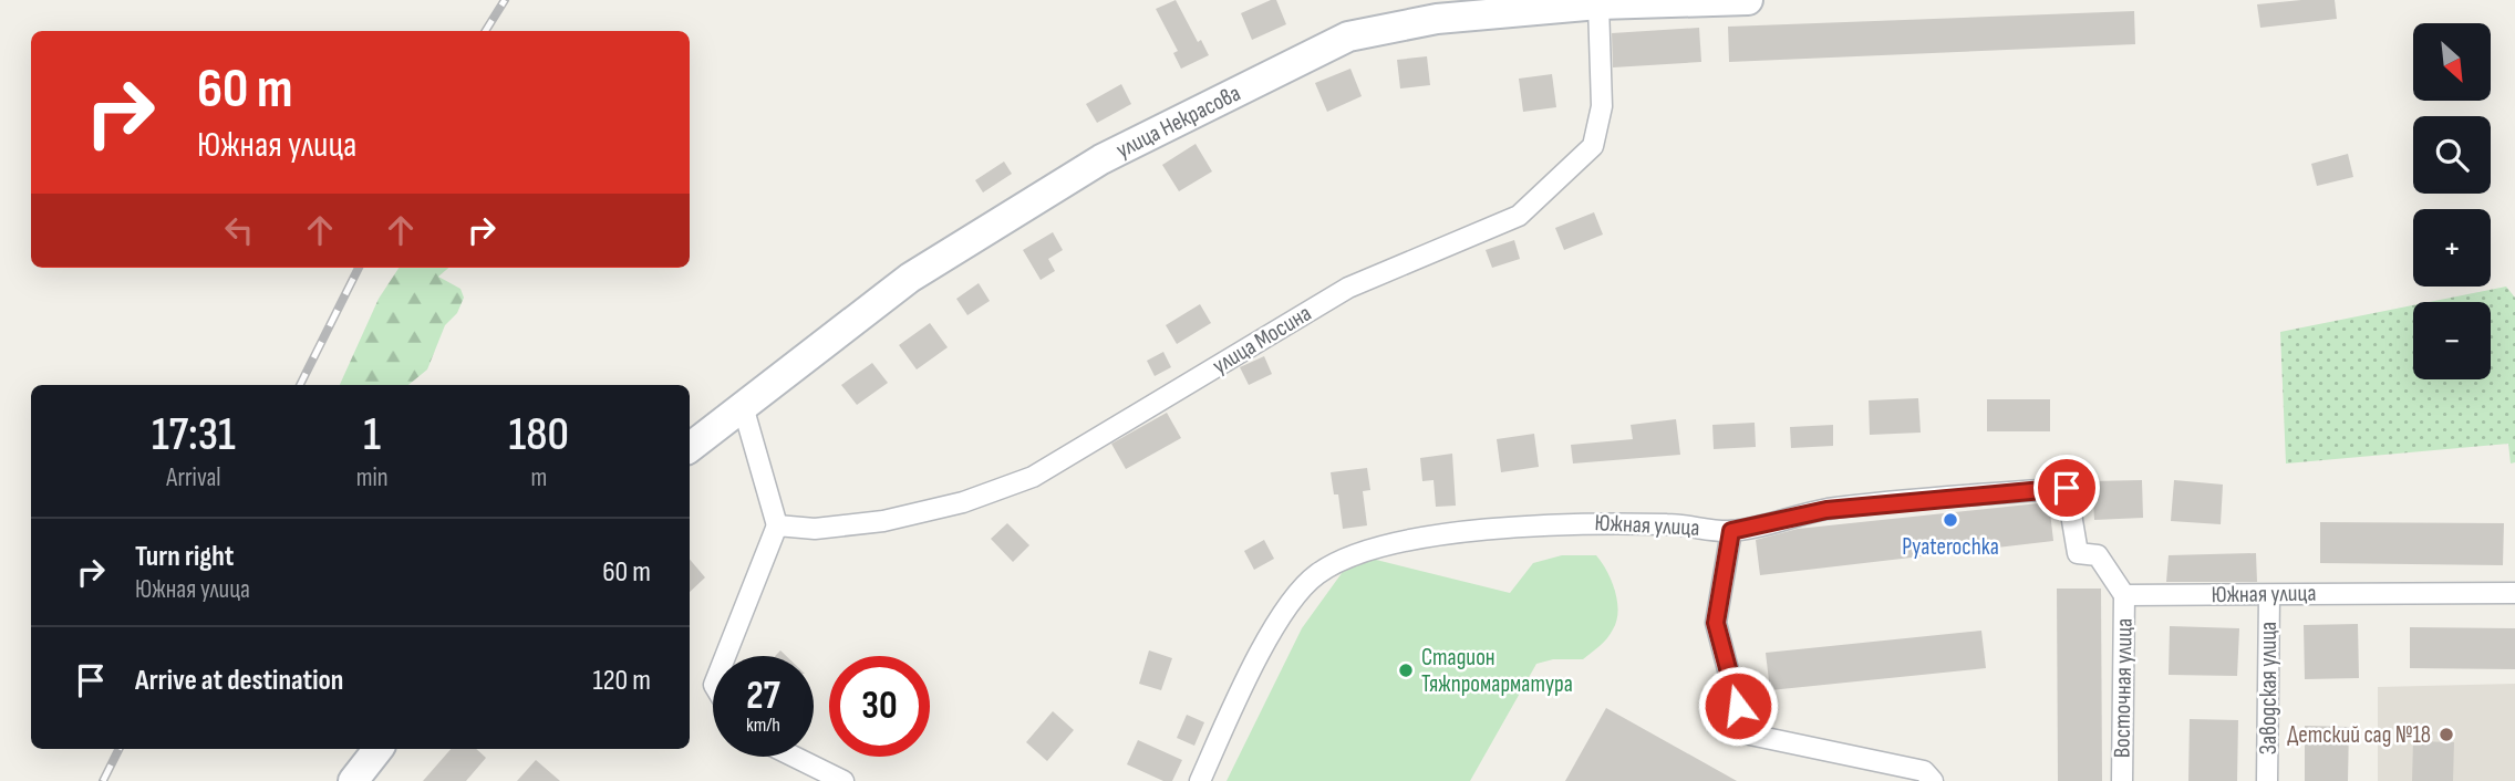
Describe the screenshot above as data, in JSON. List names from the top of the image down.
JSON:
{
  "streets": {
    "main road": ["улица Некрасова"],
    "street": [
      "улица Мосина",
      "Южная улица",
      "Восточная улица",
      "Заводская улица"
    ]
  },
  "crossings": [
    ["улица Некрасова", "улица Мосина"],
    ["Южная улица", "Восточная улица"],
    ["Южная улица", "Заводская улица"]
  ],
  "places": ["Pyaterochka", "Стадион Тяжпромарматура", "Детский сад №18"],
  "north": "bottom right",
  "page": {
    "map_buttons": ["+", "−"],
    "turn": ["60 m", "Южная улица"],
    "eta": [
      "17:31",
      "Arrival",
      "1",
      "min",
      "180",
      "m"
    ],
    "list": [
      {
        "name": "Turn right",
        "note": "Южная улица",
        "value": "60 m"
      },
      {
        "name": "Arrive at destination",
        "value": "120 m"
      }
    ],
    "speed": "27 km/h",
    "limit": "30"
  }
}
